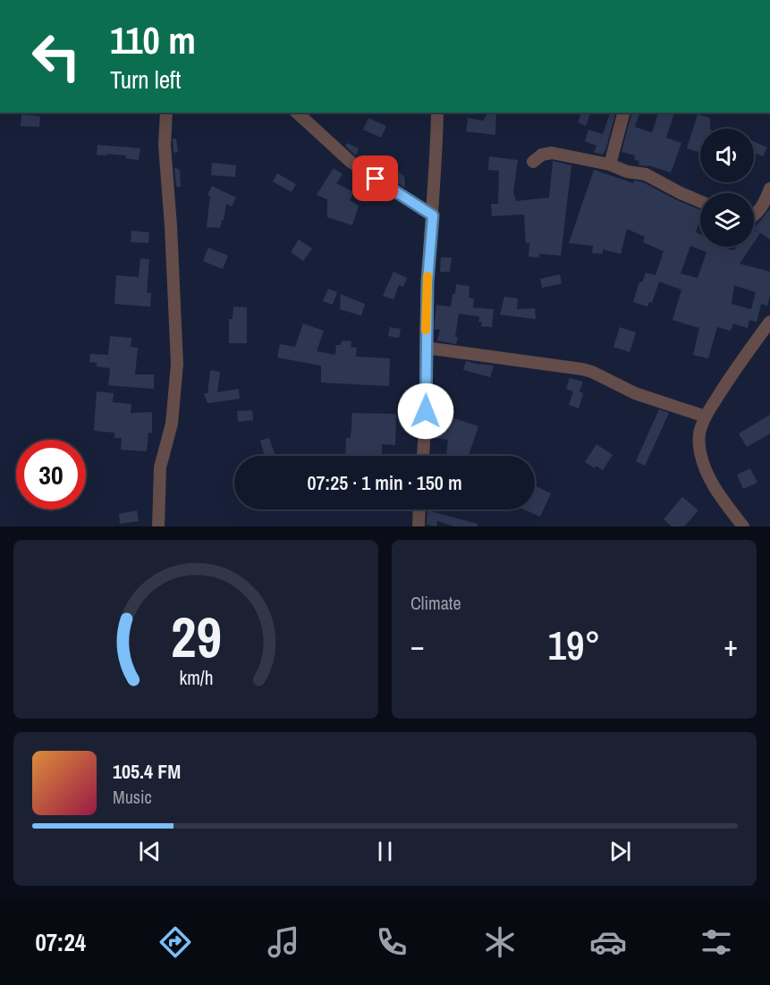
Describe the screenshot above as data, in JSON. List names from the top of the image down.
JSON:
{
  "page": {
    "turn": ["110 m", "Turn left"],
    "limit": "30",
    "trip": "07:25 · 1 min · 150 m",
    "tile": "Climate",
    "heat": ["−", "19°", "+"],
    "song": ["105.4 FM", "Music"],
    "tabs": "07:24",
    "gauge": ["29", "km/h"]
  }
}
